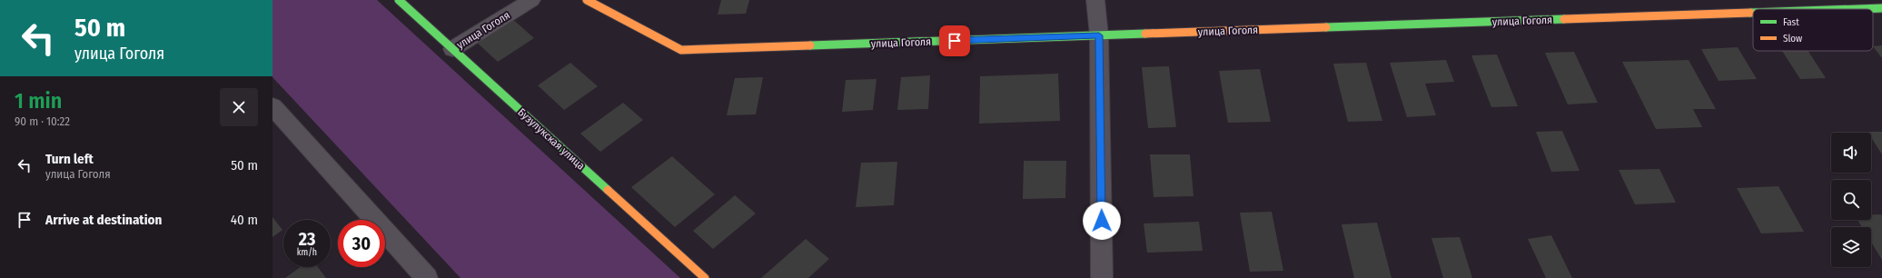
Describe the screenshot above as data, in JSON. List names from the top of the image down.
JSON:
{
  "streets": {
    "street": ["улица Гоголя", "Бузулукская улица"]
  },
  "crossings": [
    ["улица Гоголя", "Бузулукская улица"]
  ],
  "legend": ["Fast", "Slow"],
  "page": {
    "turn": ["50 m", "улица Гоголя"],
    "heading": ["1 min", "90 m · 10:22"],
    "list": [
      {
        "name": "Turn left",
        "note": "улица Гоголя",
        "value": "50 m"
      },
      {
        "name": "Arrive at destination",
        "value": "40 m"
      }
    ],
    "speed": "23 km/h",
    "limit": "30"
  }
}
